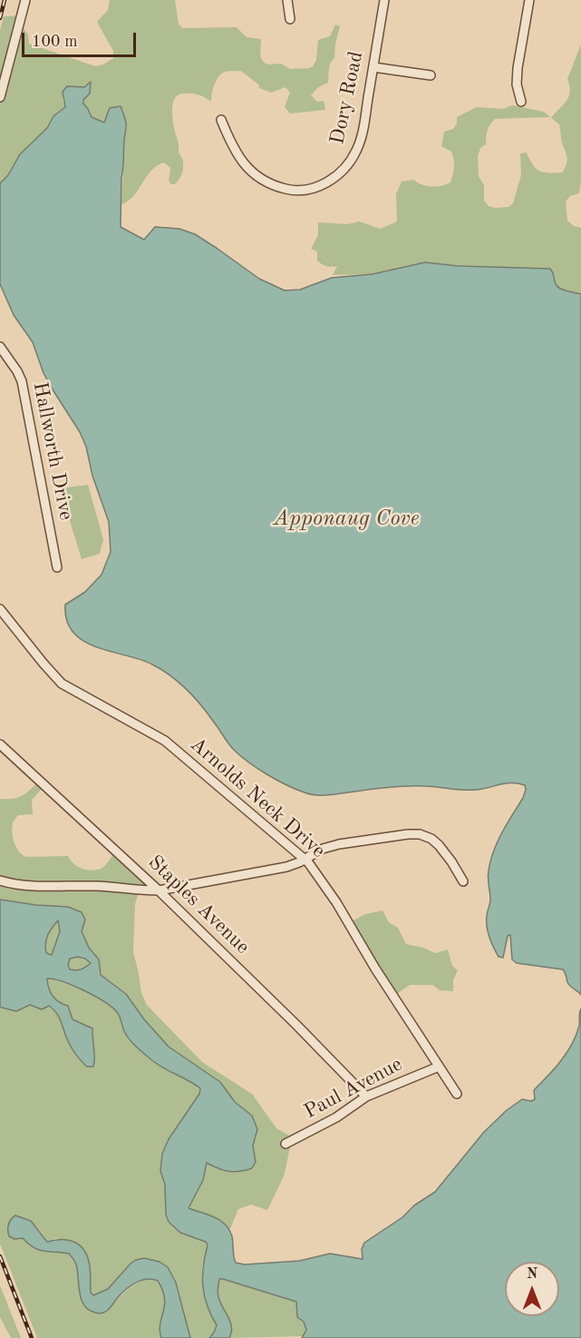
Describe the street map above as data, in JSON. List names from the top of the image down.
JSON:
{
  "streets": {
    "street": [
      "Dory Road",
      "Hallworth Drive",
      "Arnolds Neck Drive",
      "Staples Avenue",
      "Paul Avenue"
    ]
  },
  "crossings": [
    ["Arnolds Neck Drive", "Paul Avenue"],
    ["Staples Avenue", "Paul Avenue"]
  ],
  "water": ["Apponaug Cove"],
  "scale_bar": "100 m",
  "north": "top"
}
